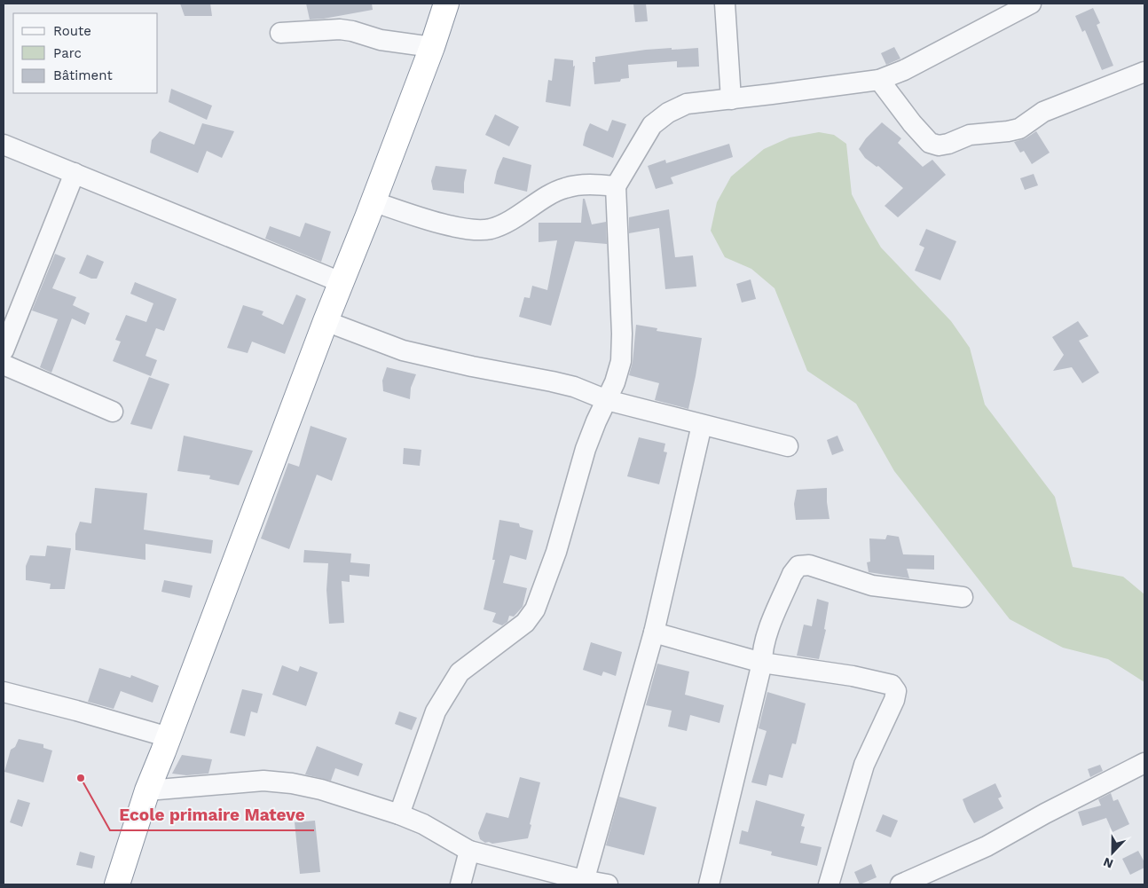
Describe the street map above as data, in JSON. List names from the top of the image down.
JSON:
{
  "places": ["Ecole primaire Mateve"],
  "legend": ["Route", "Parc", "Bâtiment"],
  "north": "bottom"
}
